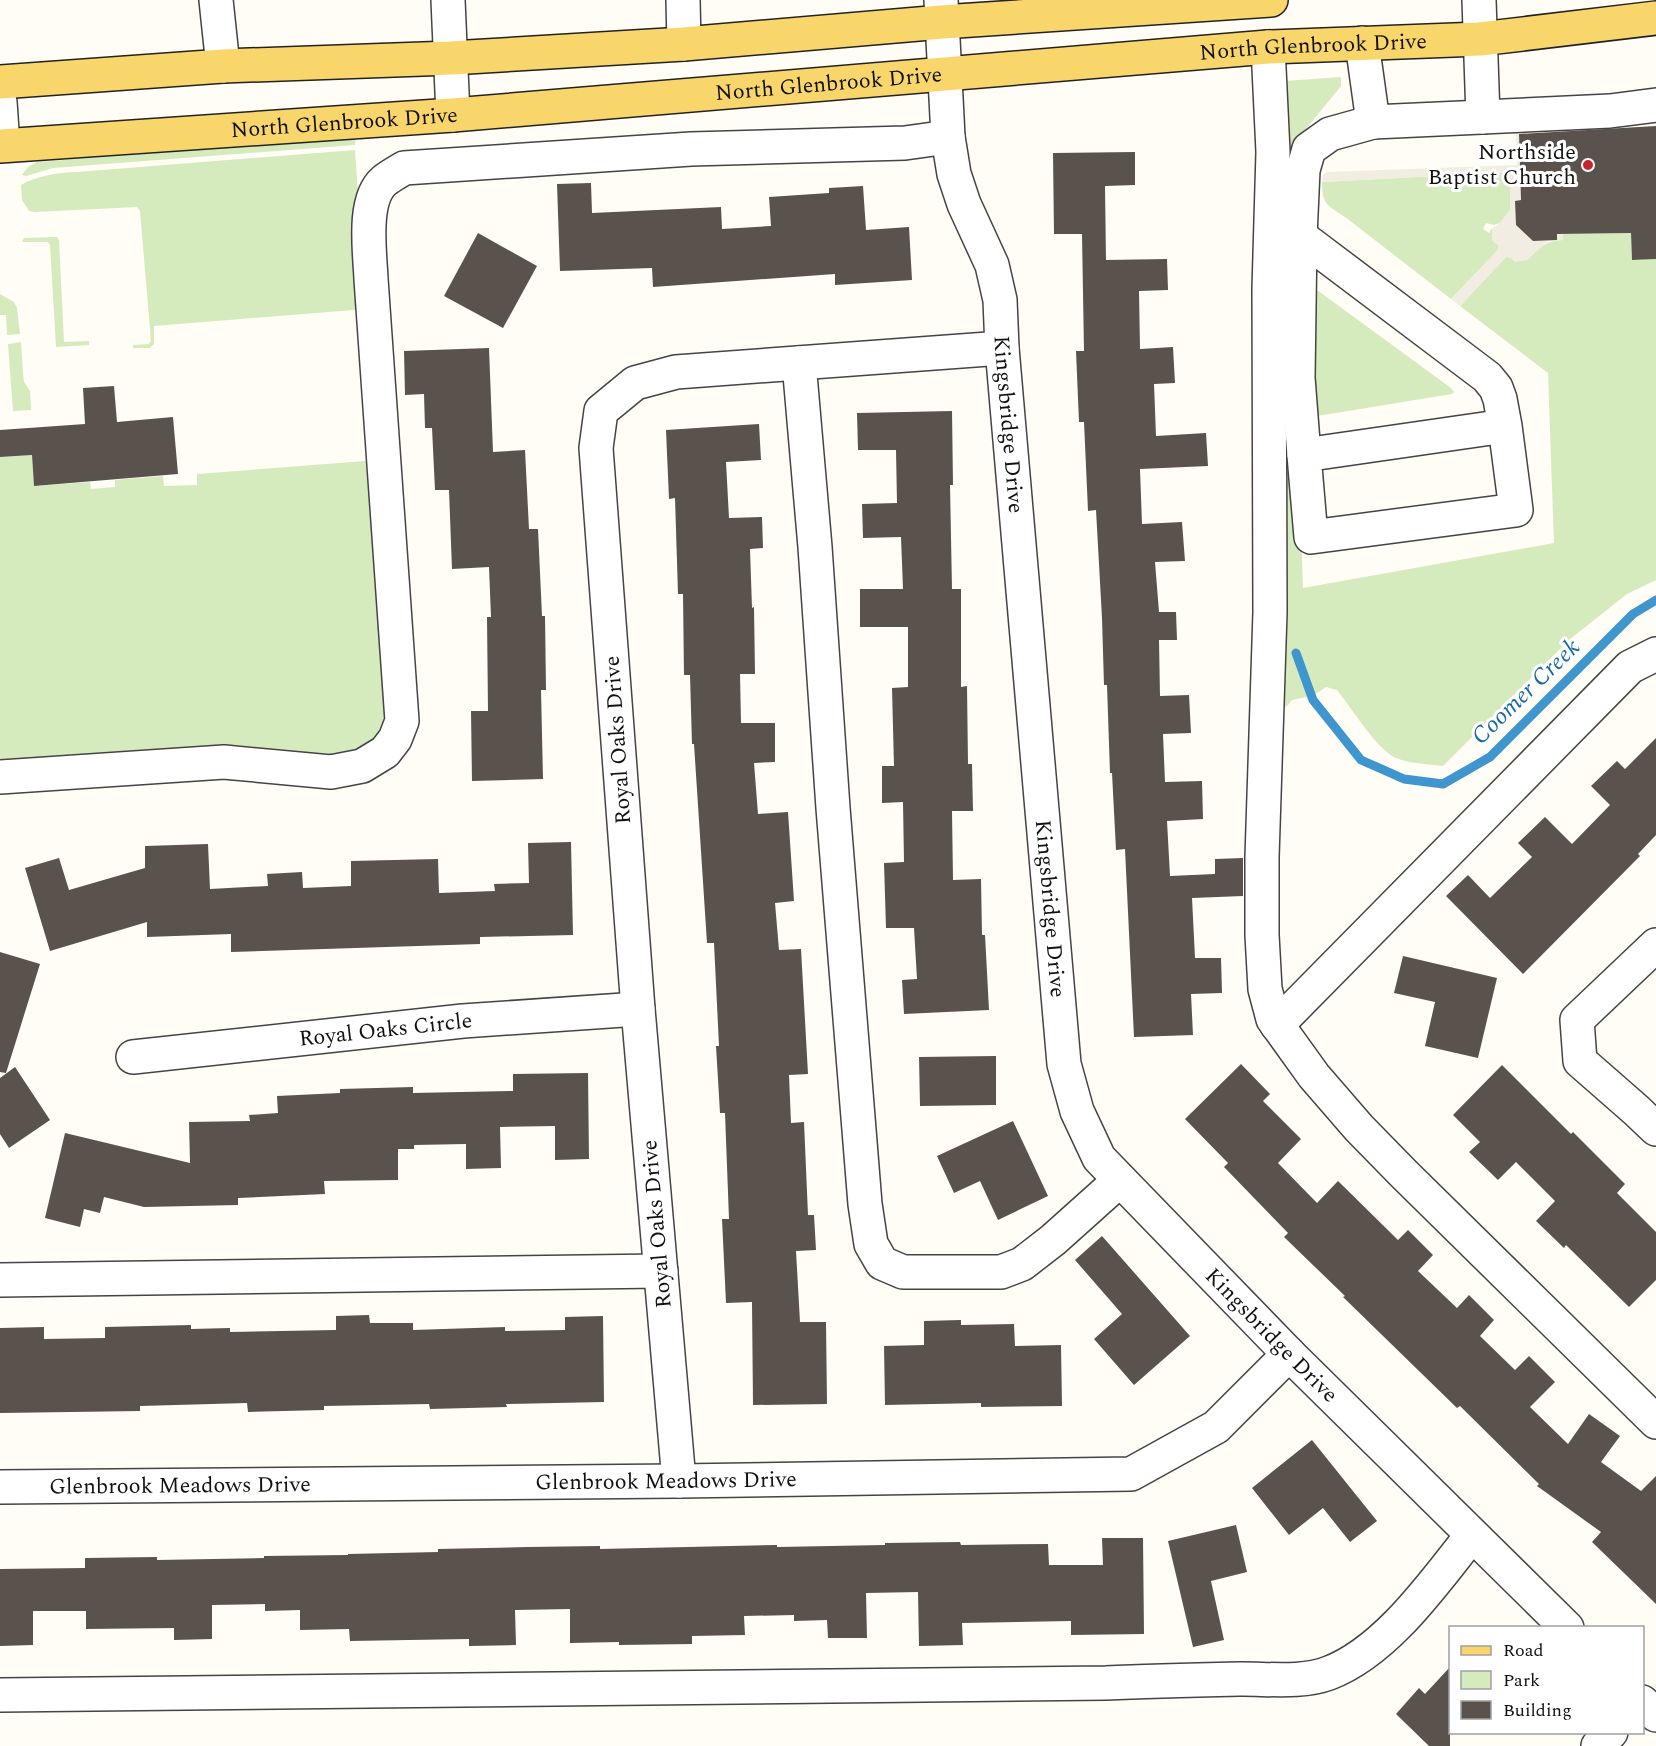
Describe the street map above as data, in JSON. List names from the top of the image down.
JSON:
{
  "streets": {
    "main road": ["North Glenbrook Drive"],
    "street": [
      "Kingsbridge Drive",
      "Royal Oaks Drive",
      "Royal Oaks Circle",
      "Glenbrook Meadows Drive"
    ]
  },
  "crossings": [
    ["North Glenbrook Drive", "Kingsbridge Drive"],
    ["Kingsbridge Drive", "Royal Oaks Drive"],
    ["Kingsbridge Drive", "Glenbrook Meadows Drive"],
    ["Royal Oaks Drive", "Royal Oaks Circle"],
    ["Royal Oaks Drive", "Glenbrook Meadows Drive"]
  ],
  "water": ["Coomer Creek"],
  "places": ["Northside Baptist Church"],
  "legend": ["Road", "Park", "Building"]
}
